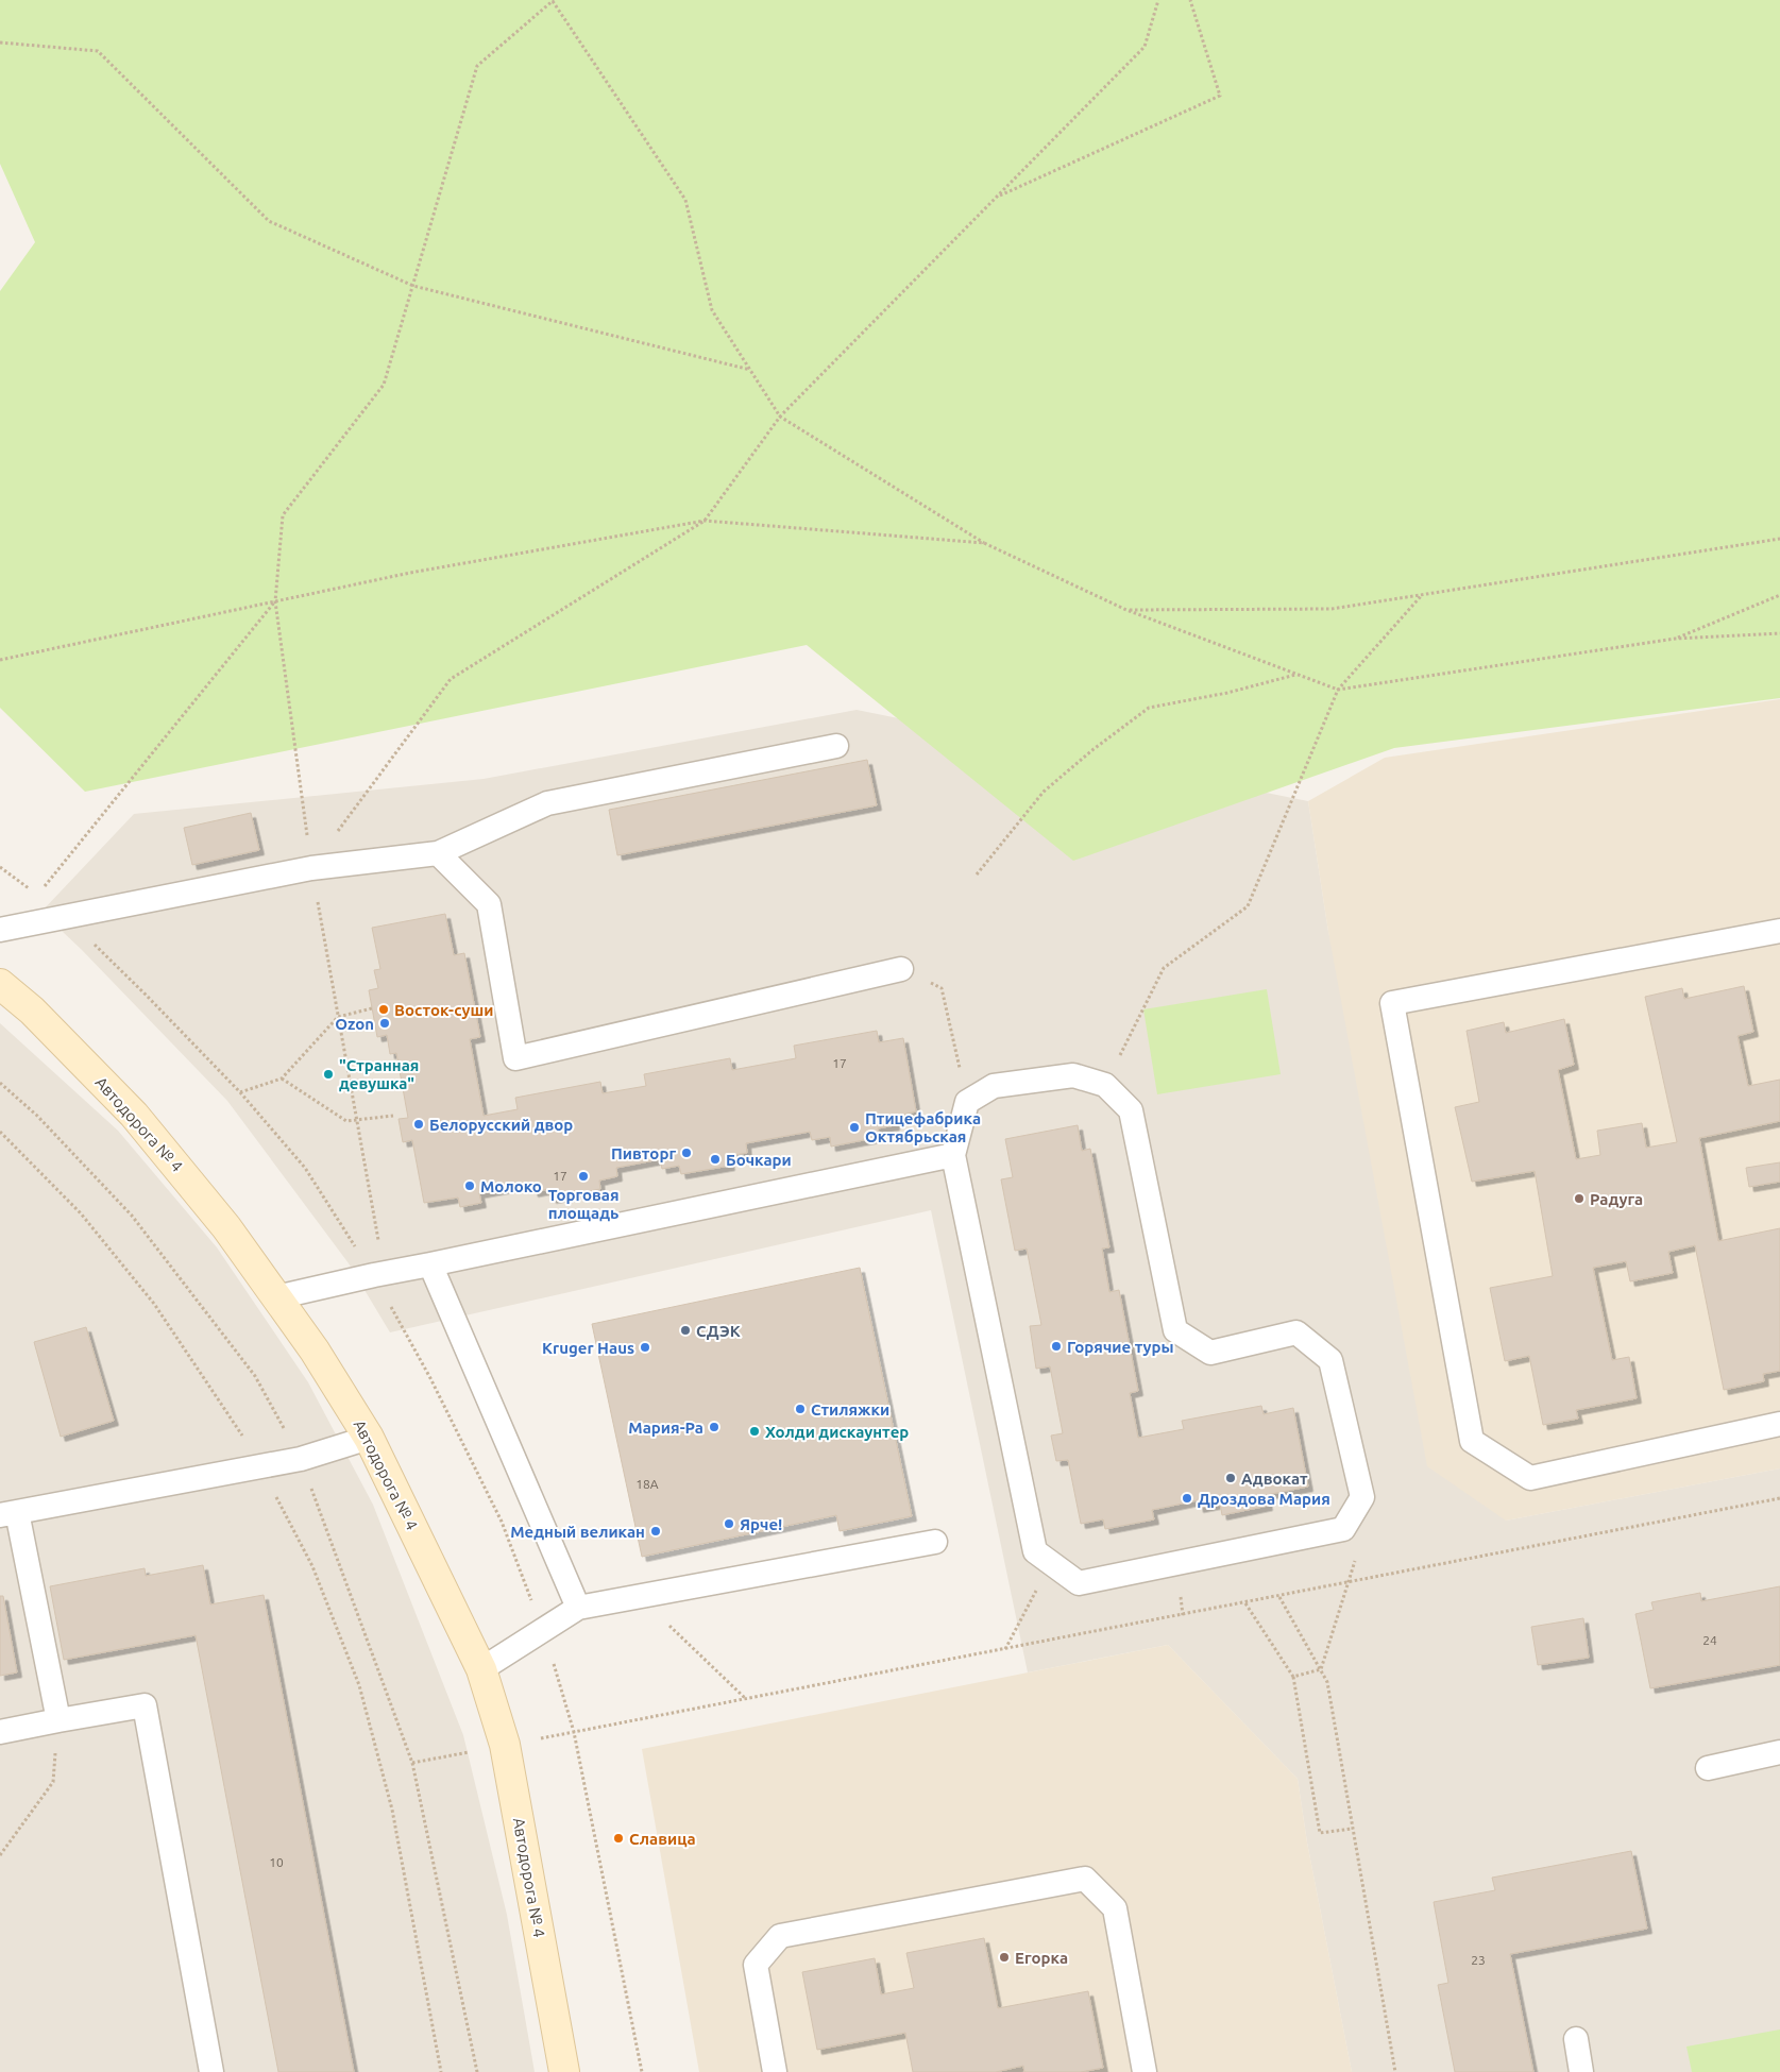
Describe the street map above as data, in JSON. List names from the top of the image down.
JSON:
{
  "streets": {
    "main road": ["Автодорога № 4"]
  },
  "places": [
    "Восток-суши",
    "Ozon",
    "\"Странная девушка\"",
    "Белорусский двор",
    "Птицефабрика Октябрьская",
    "Пивторг",
    "Бочкари",
    "Торговая площадь",
    "Молоко",
    "Радуга",
    "СДЭК",
    "Горячие туры",
    "Kruger Haus",
    "Стиляжки",
    "Мария-Ра",
    "Холди дискаунтер",
    "Адвокат",
    "Дроздова Мария",
    "Ярче!",
    "Медный великан",
    "Славица",
    "Егорка"
  ],
  "house_numbers": [
    "17",
    "17",
    "18А",
    "24",
    "10",
    "23"
  ]
}
